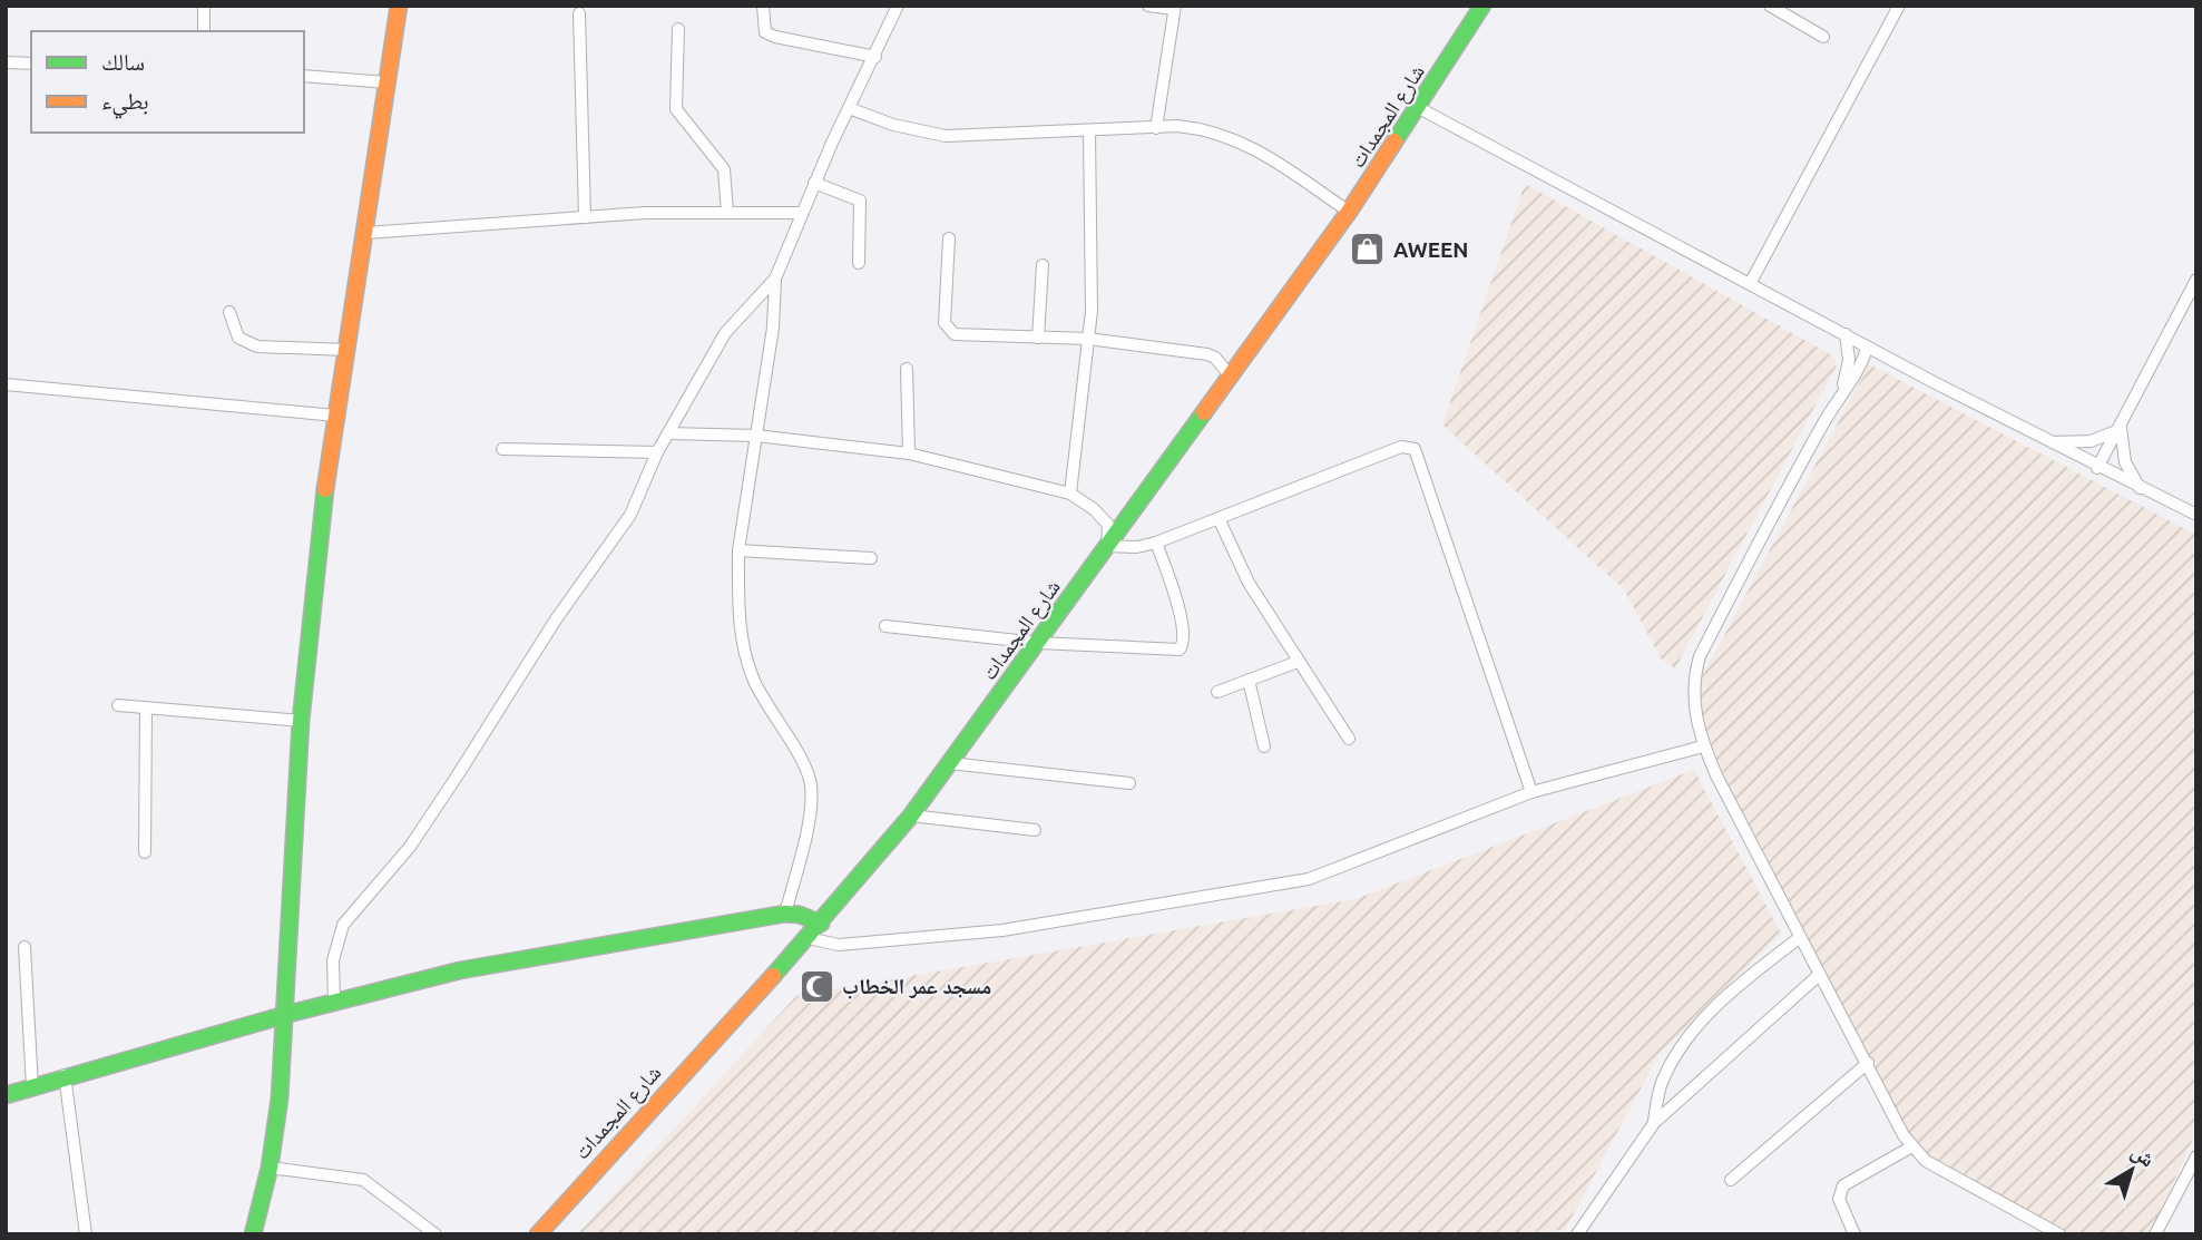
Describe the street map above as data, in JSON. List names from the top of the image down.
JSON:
{
  "streets": {
    "main road": ["شارع المجمدات"]
  },
  "places": {
    "shop": ["AWEEN"],
    "mosque": ["مسجد عمر الخطاب"]
  },
  "legend": ["سالك", "بطيء"],
  "north": "top right"
}
